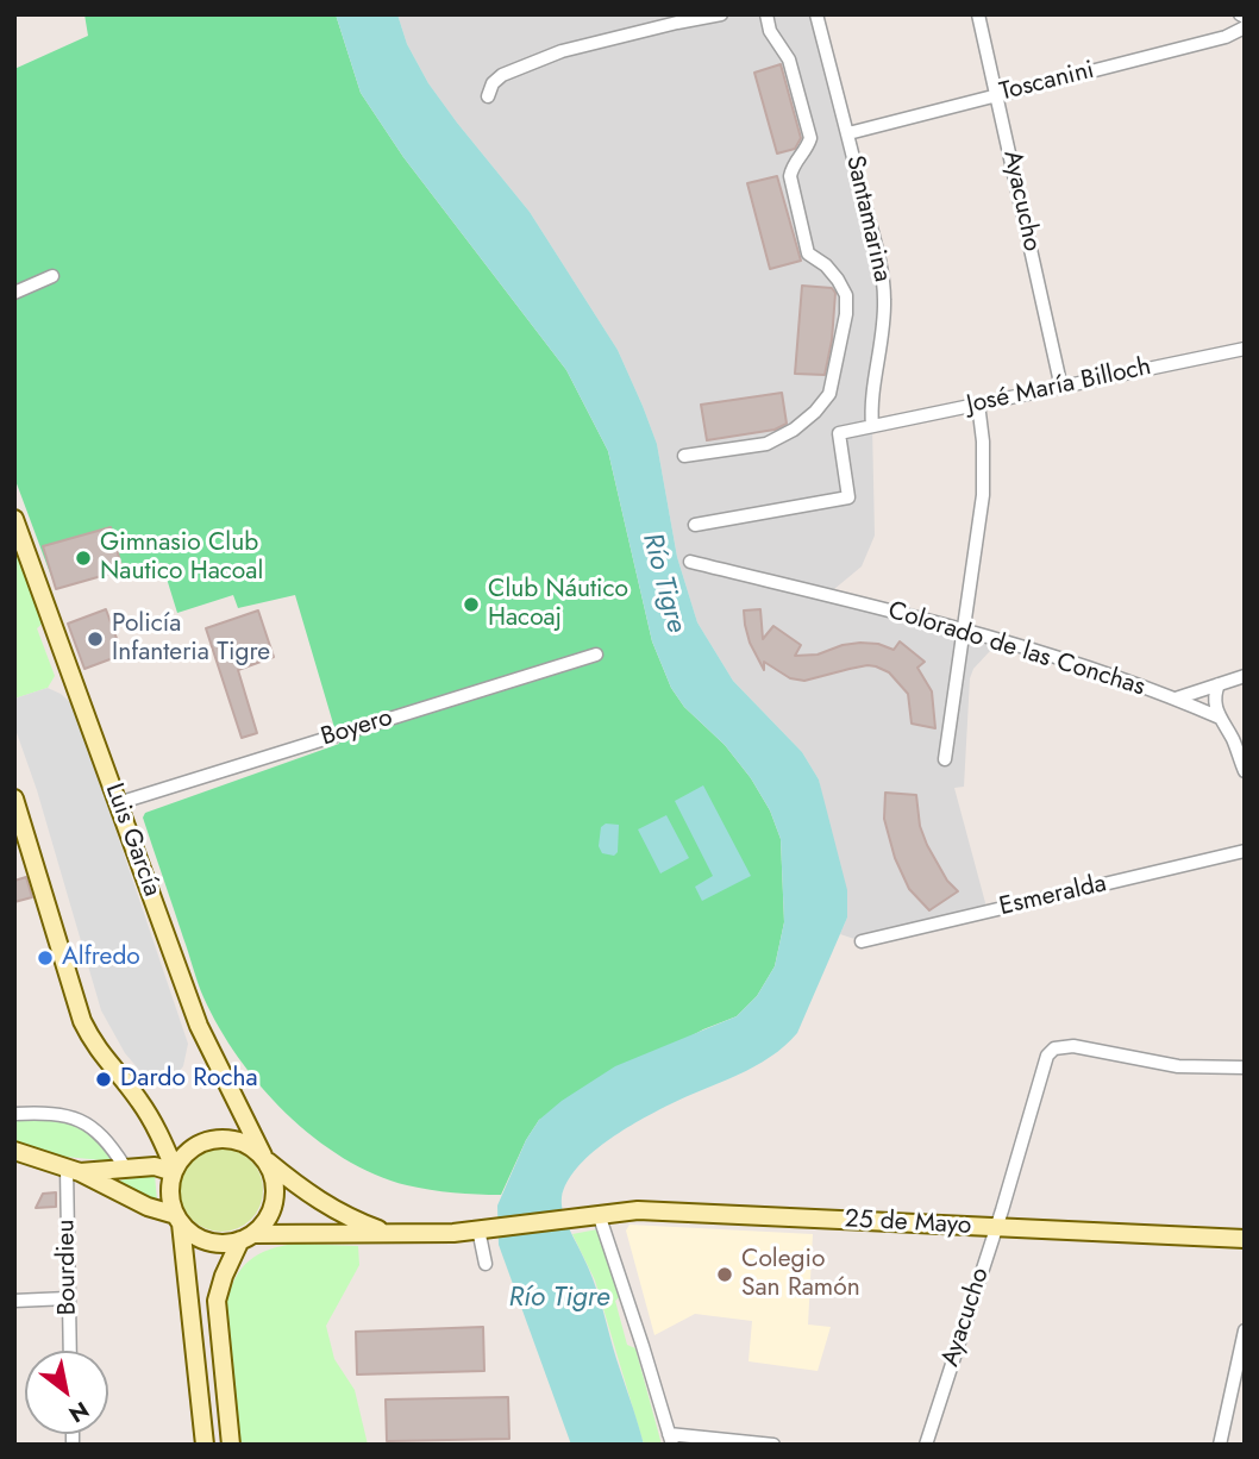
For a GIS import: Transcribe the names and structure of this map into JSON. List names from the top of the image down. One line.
{"streets":{"main road":["Luis García","25 de Mayo"],"street":["Toscanini","Ayacucho","Santamarina","José María Billoch","Colorado de las Conchas","Boyero","Esmeralda","Bourdieu"]},"crossings":[["Toscanini","Ayacucho"],["Toscanini","Santamarina"],["Ayacucho","José María Billoch"],["Ayacucho","25 de Mayo"],["Santamarina","José María Billoch"],["Boyero","Luis García"],["Luis García","25 de Mayo"]],"water":["Río Tigre"],"places":["Gimnasio Club Nautico Hacoal","Club Náutico Hacoaj","Policía Infanteria Tigre","Alfredo","Dardo Rocha","Colegio San Ramón"],"north":"bottom right"}
